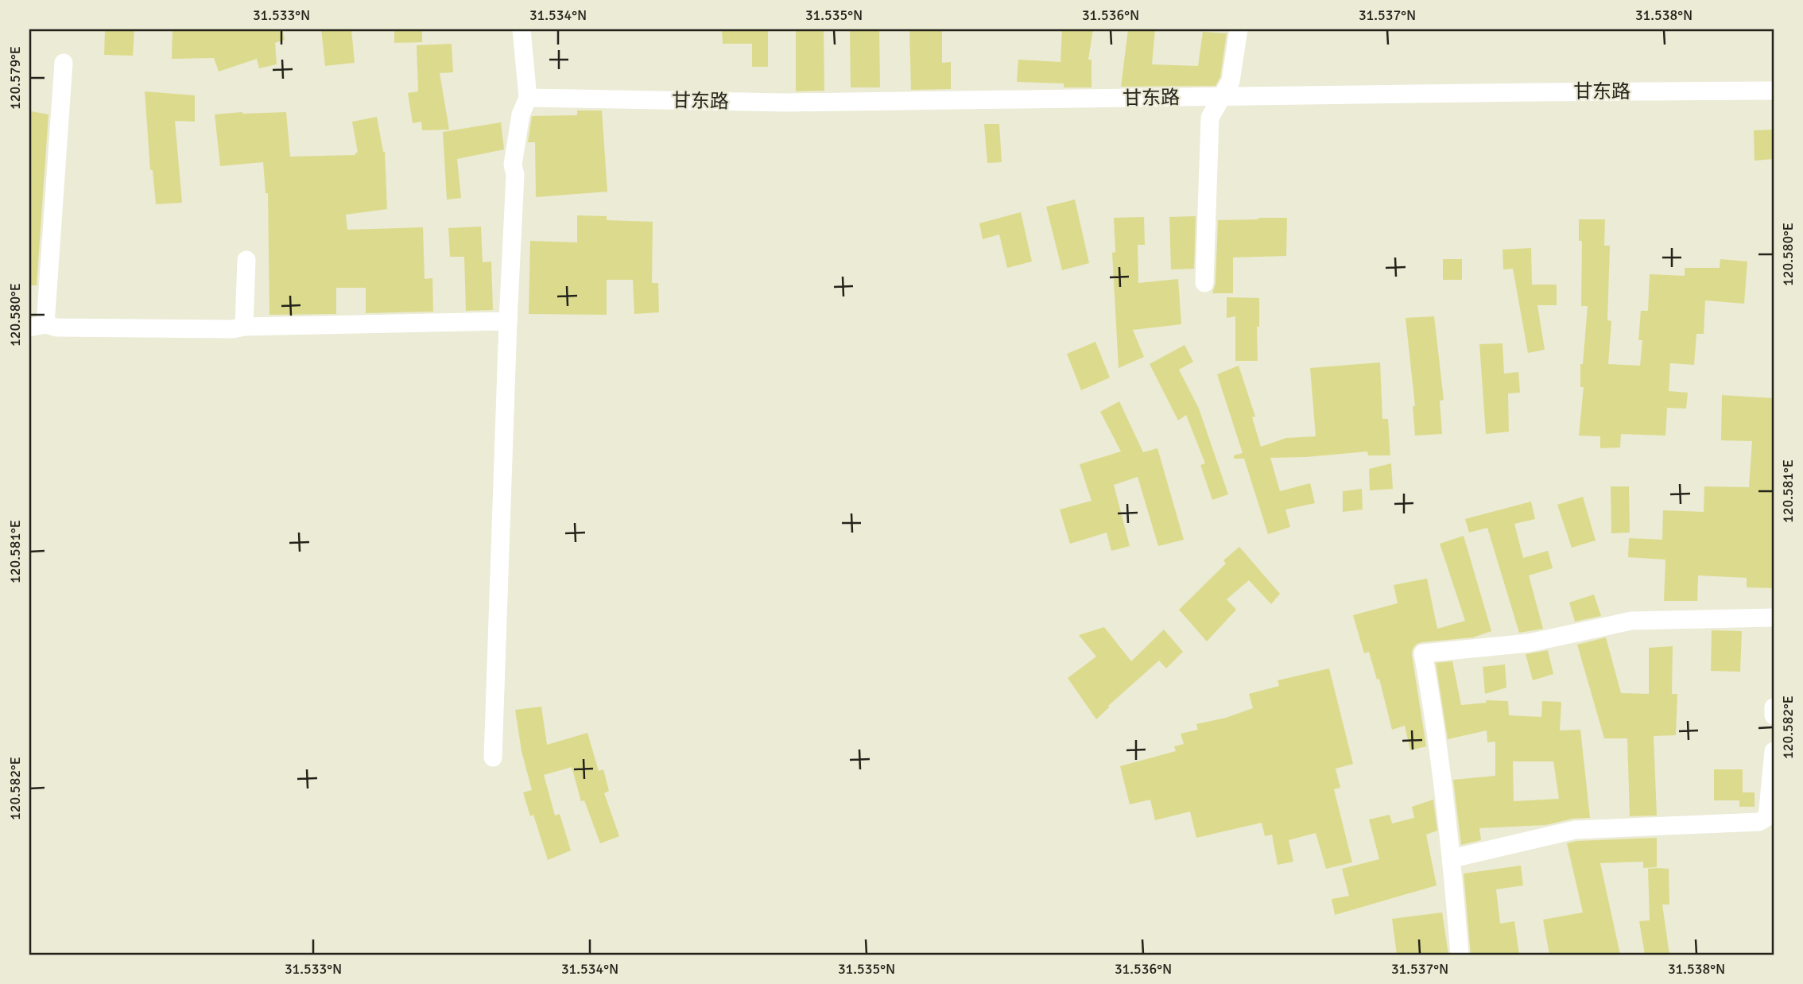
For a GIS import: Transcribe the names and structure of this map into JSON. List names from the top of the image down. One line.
{"streets":{"street":["甘东路"]},"coordinates":["31.533°N","31.534°N","31.535°N","31.536°N","31.537°N","31.538°N","120.579°E","120.580°E","120.581°E","120.582°E"]}
